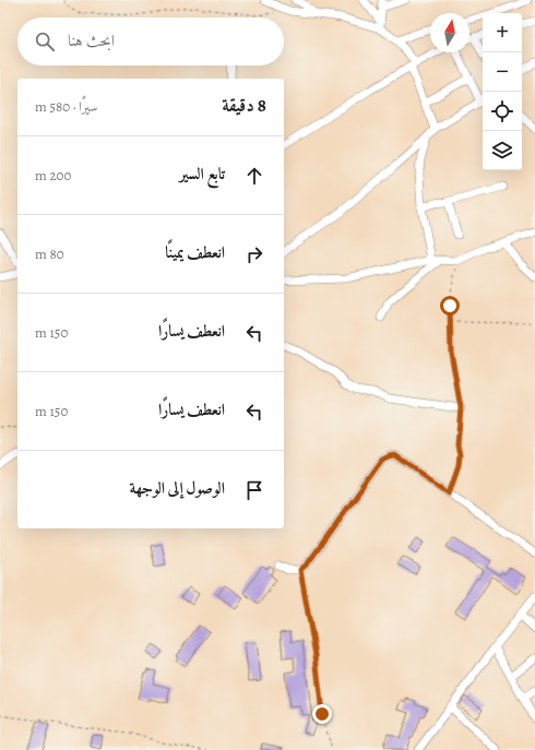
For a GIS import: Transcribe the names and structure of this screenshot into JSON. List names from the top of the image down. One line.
{"north":"top","page":{"map_buttons":["+","−"],"search":"ابحث هنا","heading":["8 دقيقة","سيرًا · 580 m"],"list":[["تابع السير","200 m"],["انعطف يمينًا","80 m"],["انعطف يسارًا","150 m"],["انعطف يسارًا","150 m"],"الوصول إلى الوجهة"]}}
